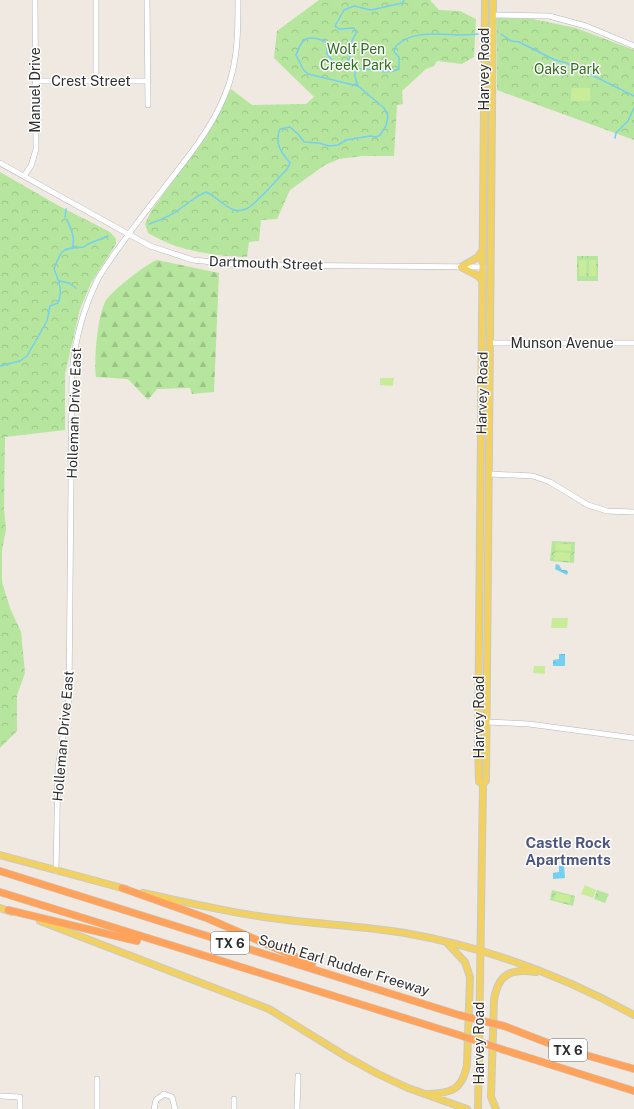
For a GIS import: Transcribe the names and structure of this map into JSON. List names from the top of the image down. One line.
{"streets":{"highway":["TX 6","South Earl Rudder Freeway"],"main road":["Harvey Road"],"street":["Crest Street","Manuel Drive","Dartmouth Street","Munson Avenue","Holleman Drive East"]},"crossings":[["Harvey Road","Dartmouth Street"],["Harvey Road","Munson Avenue"],["Crest Street","Manuel Drive"],["Manuel Drive","Dartmouth Street"],["Dartmouth Street","Holleman Drive East"]],"districts":["Castle Rock Apartments"],"parks":["Wolf Pen Creek Park","Oaks Park"]}
